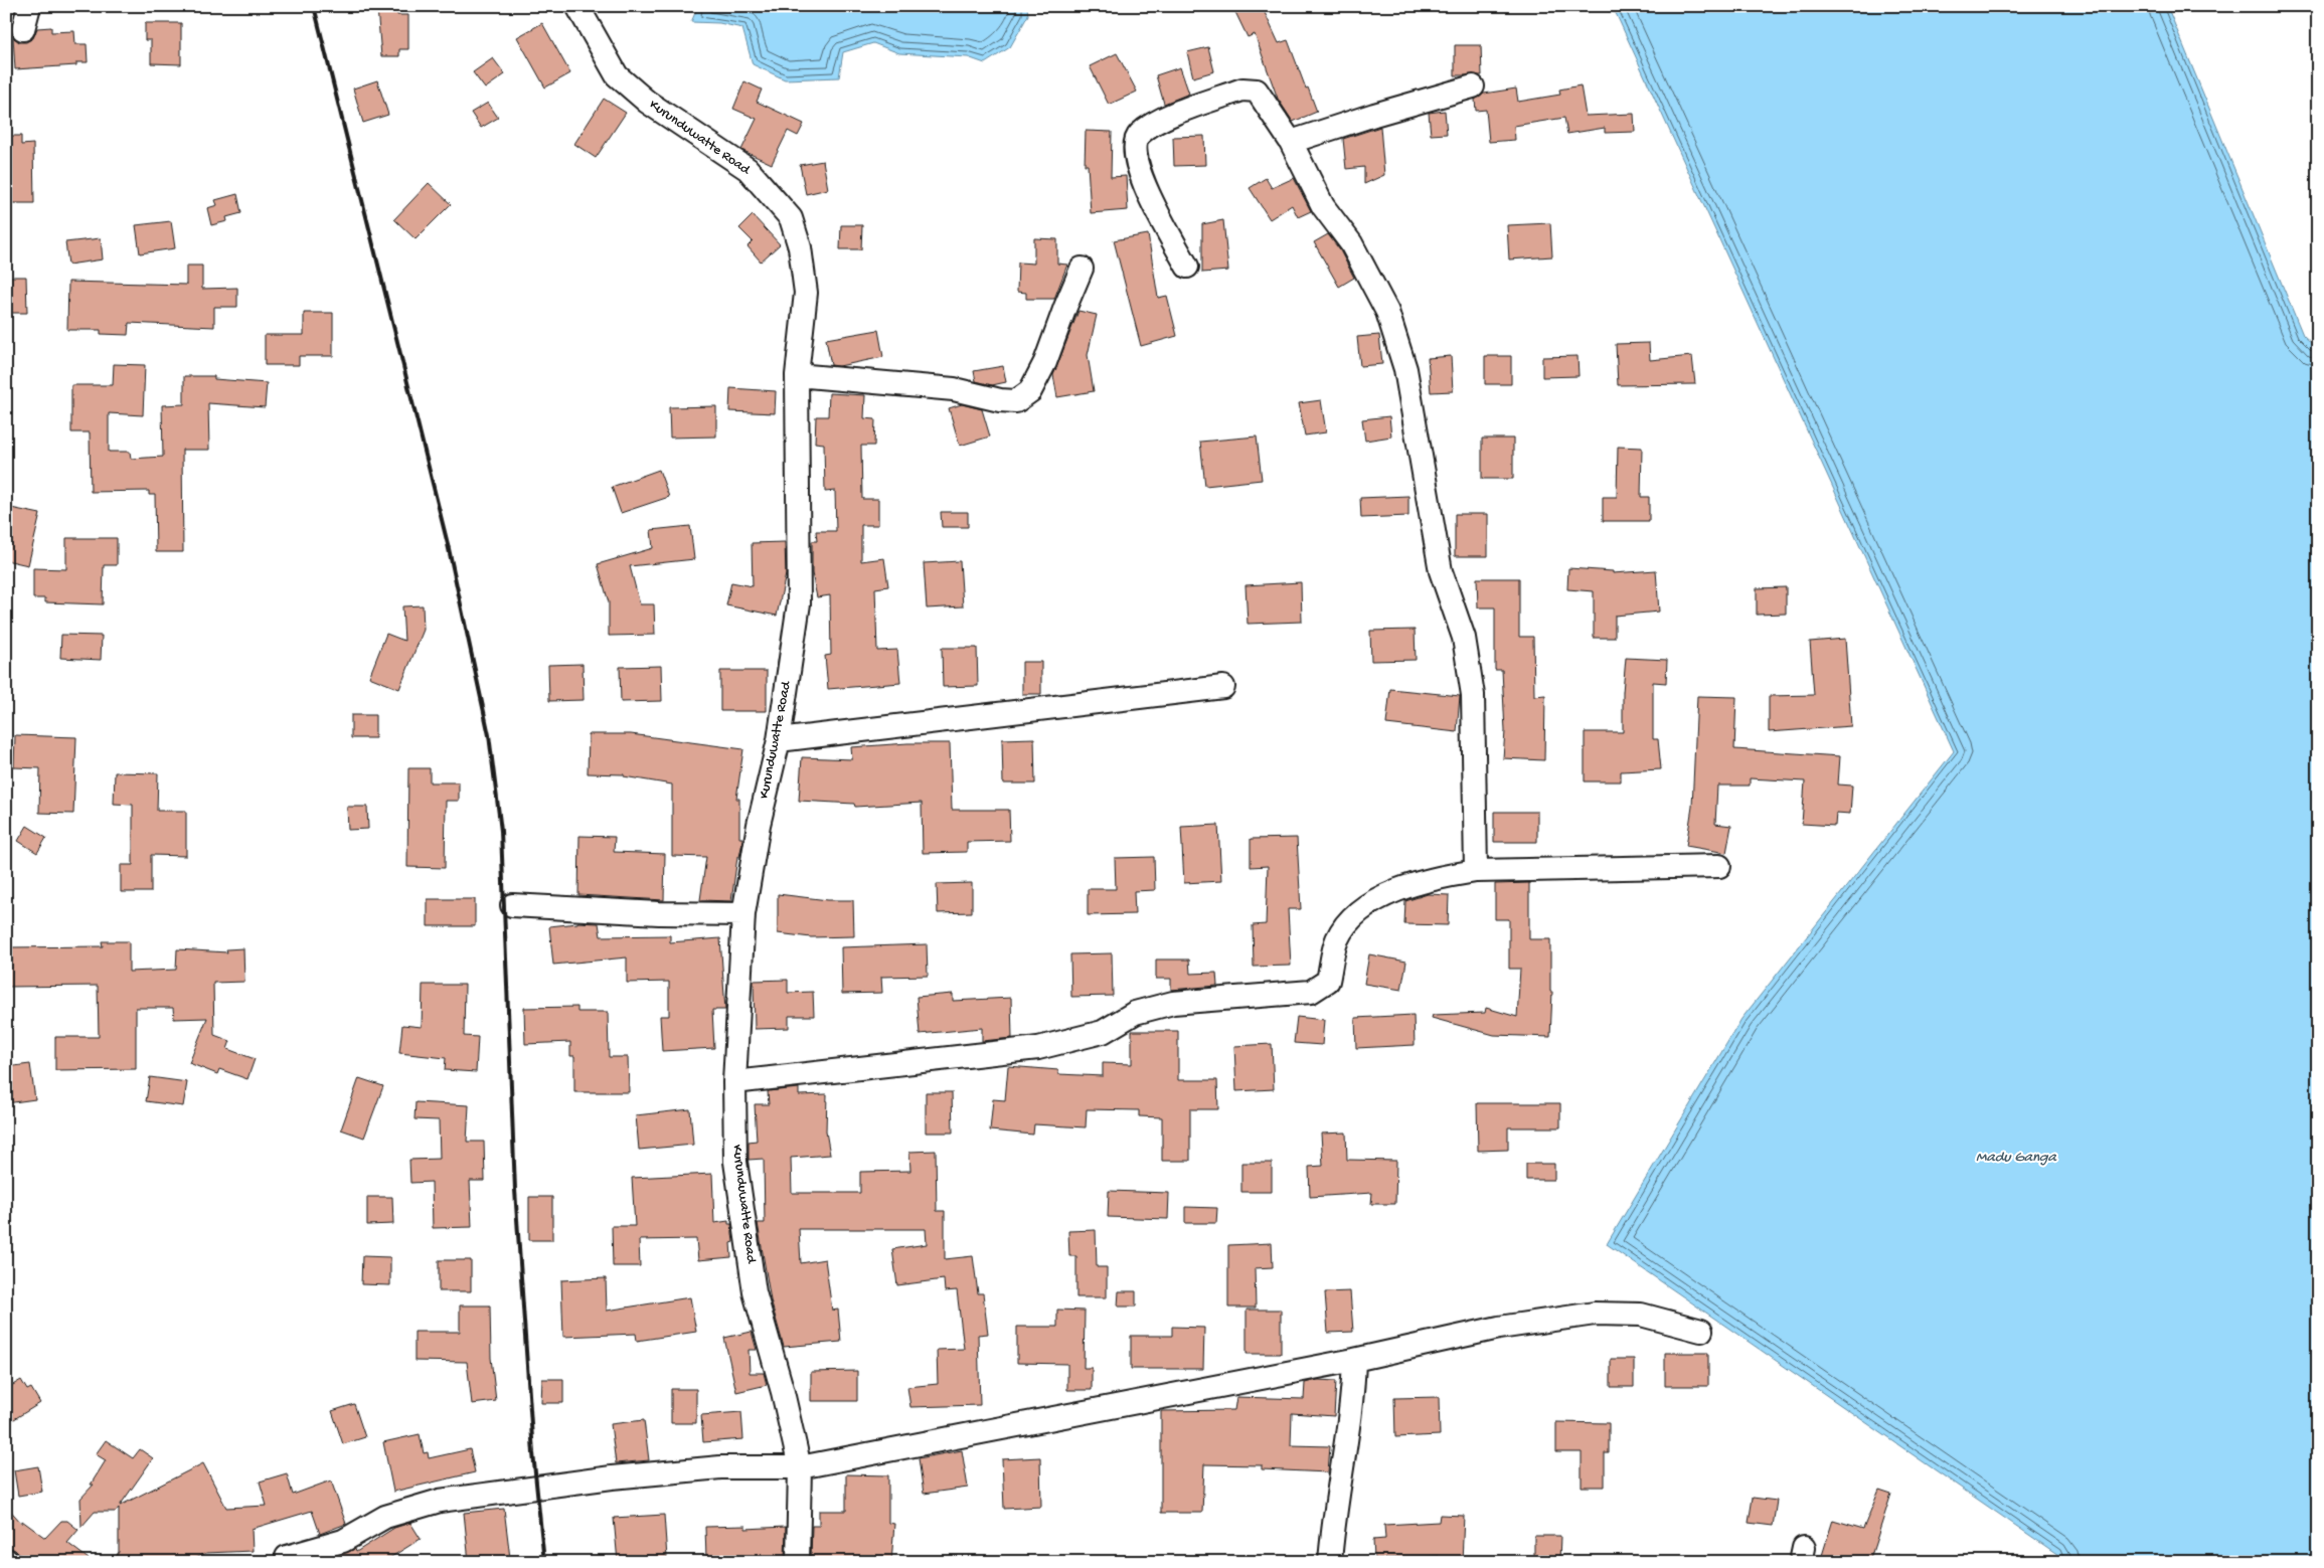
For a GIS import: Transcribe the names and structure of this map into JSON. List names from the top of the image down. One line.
{"streets":{"street":["Kurunduwatte Road"]},"water":["Madu Ganga"]}
